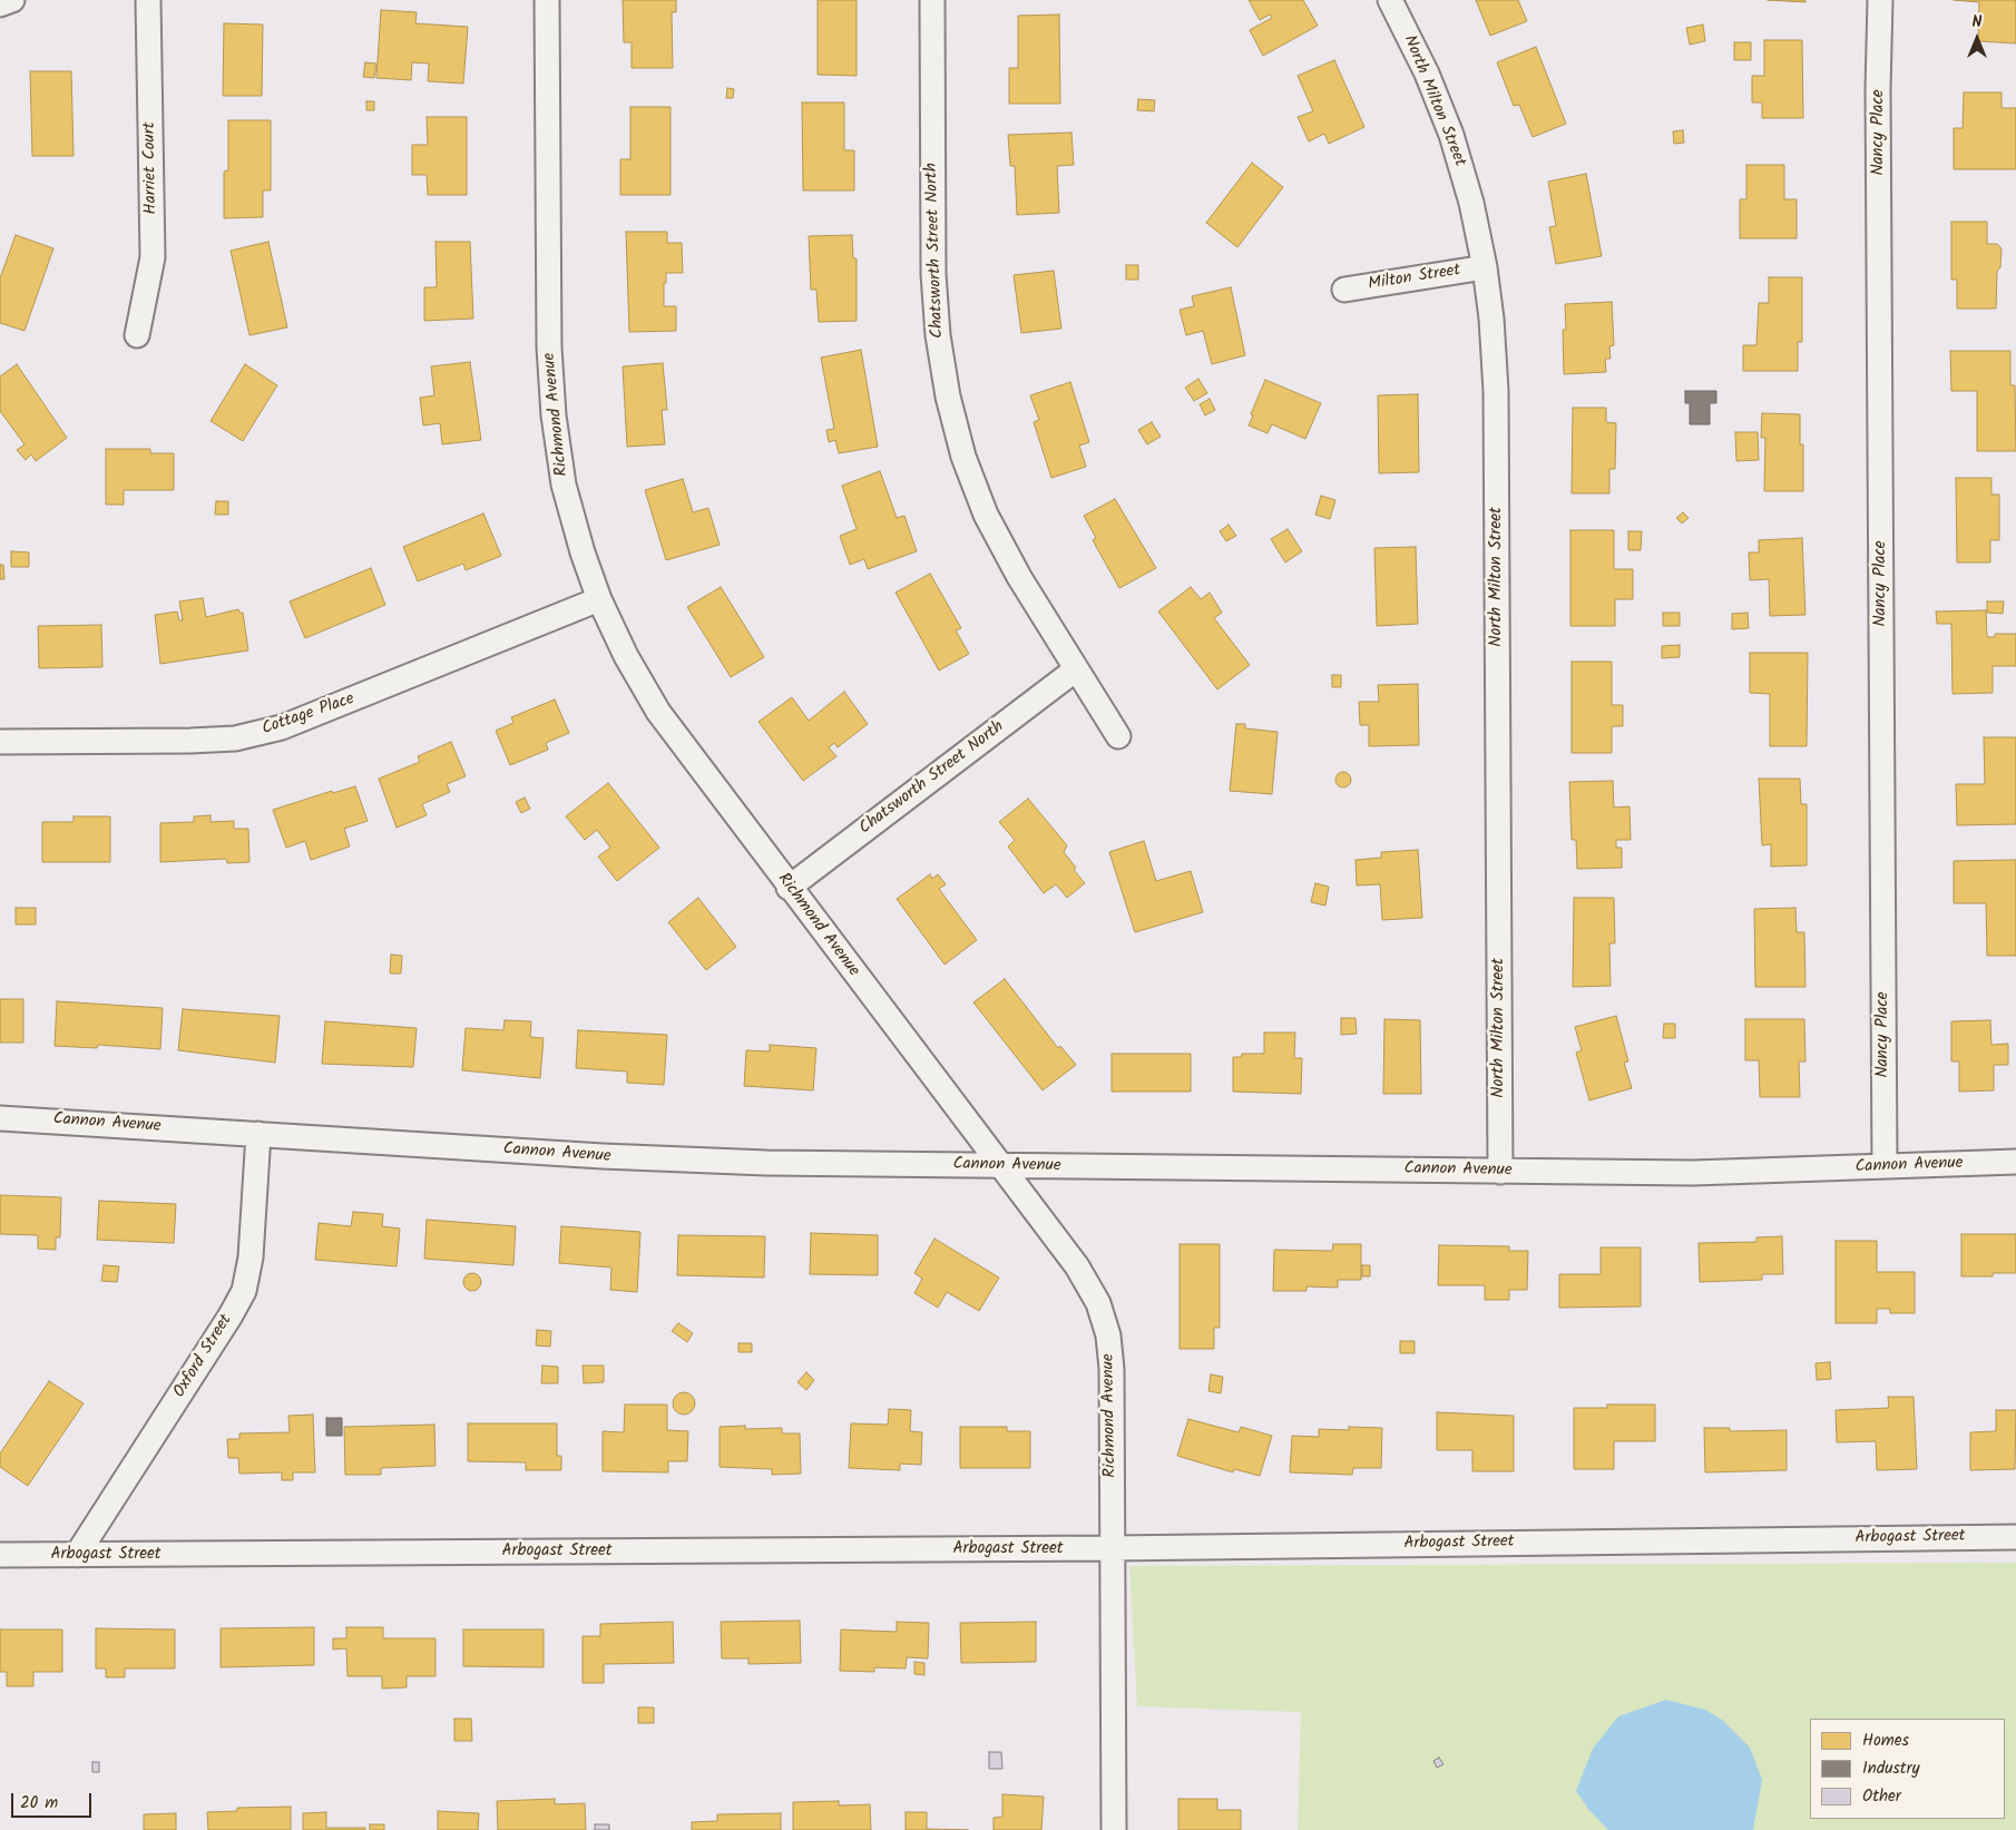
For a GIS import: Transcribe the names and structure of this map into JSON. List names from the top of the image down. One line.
{"streets":{"street":["North Milton Street","Nancy Place","Harriet Court","Chatsworth Street North","Milton Street","Richmond Avenue","Cottage Place","Cannon Avenue","Oxford Street","Arbogast Street"]},"crossings":[["North Milton Street","Milton Street"],["North Milton Street","Cannon Avenue"],["Nancy Place","Cannon Avenue"],["Chatsworth Street North","Richmond Avenue"],["Richmond Avenue","Cottage Place"],["Richmond Avenue","Cannon Avenue"],["Richmond Avenue","Arbogast Street"],["Cannon Avenue","Oxford Street"],["Oxford Street","Arbogast Street"]],"legend":["Homes","Industry","Other"],"scale_bar":"20 m","north":"top"}
